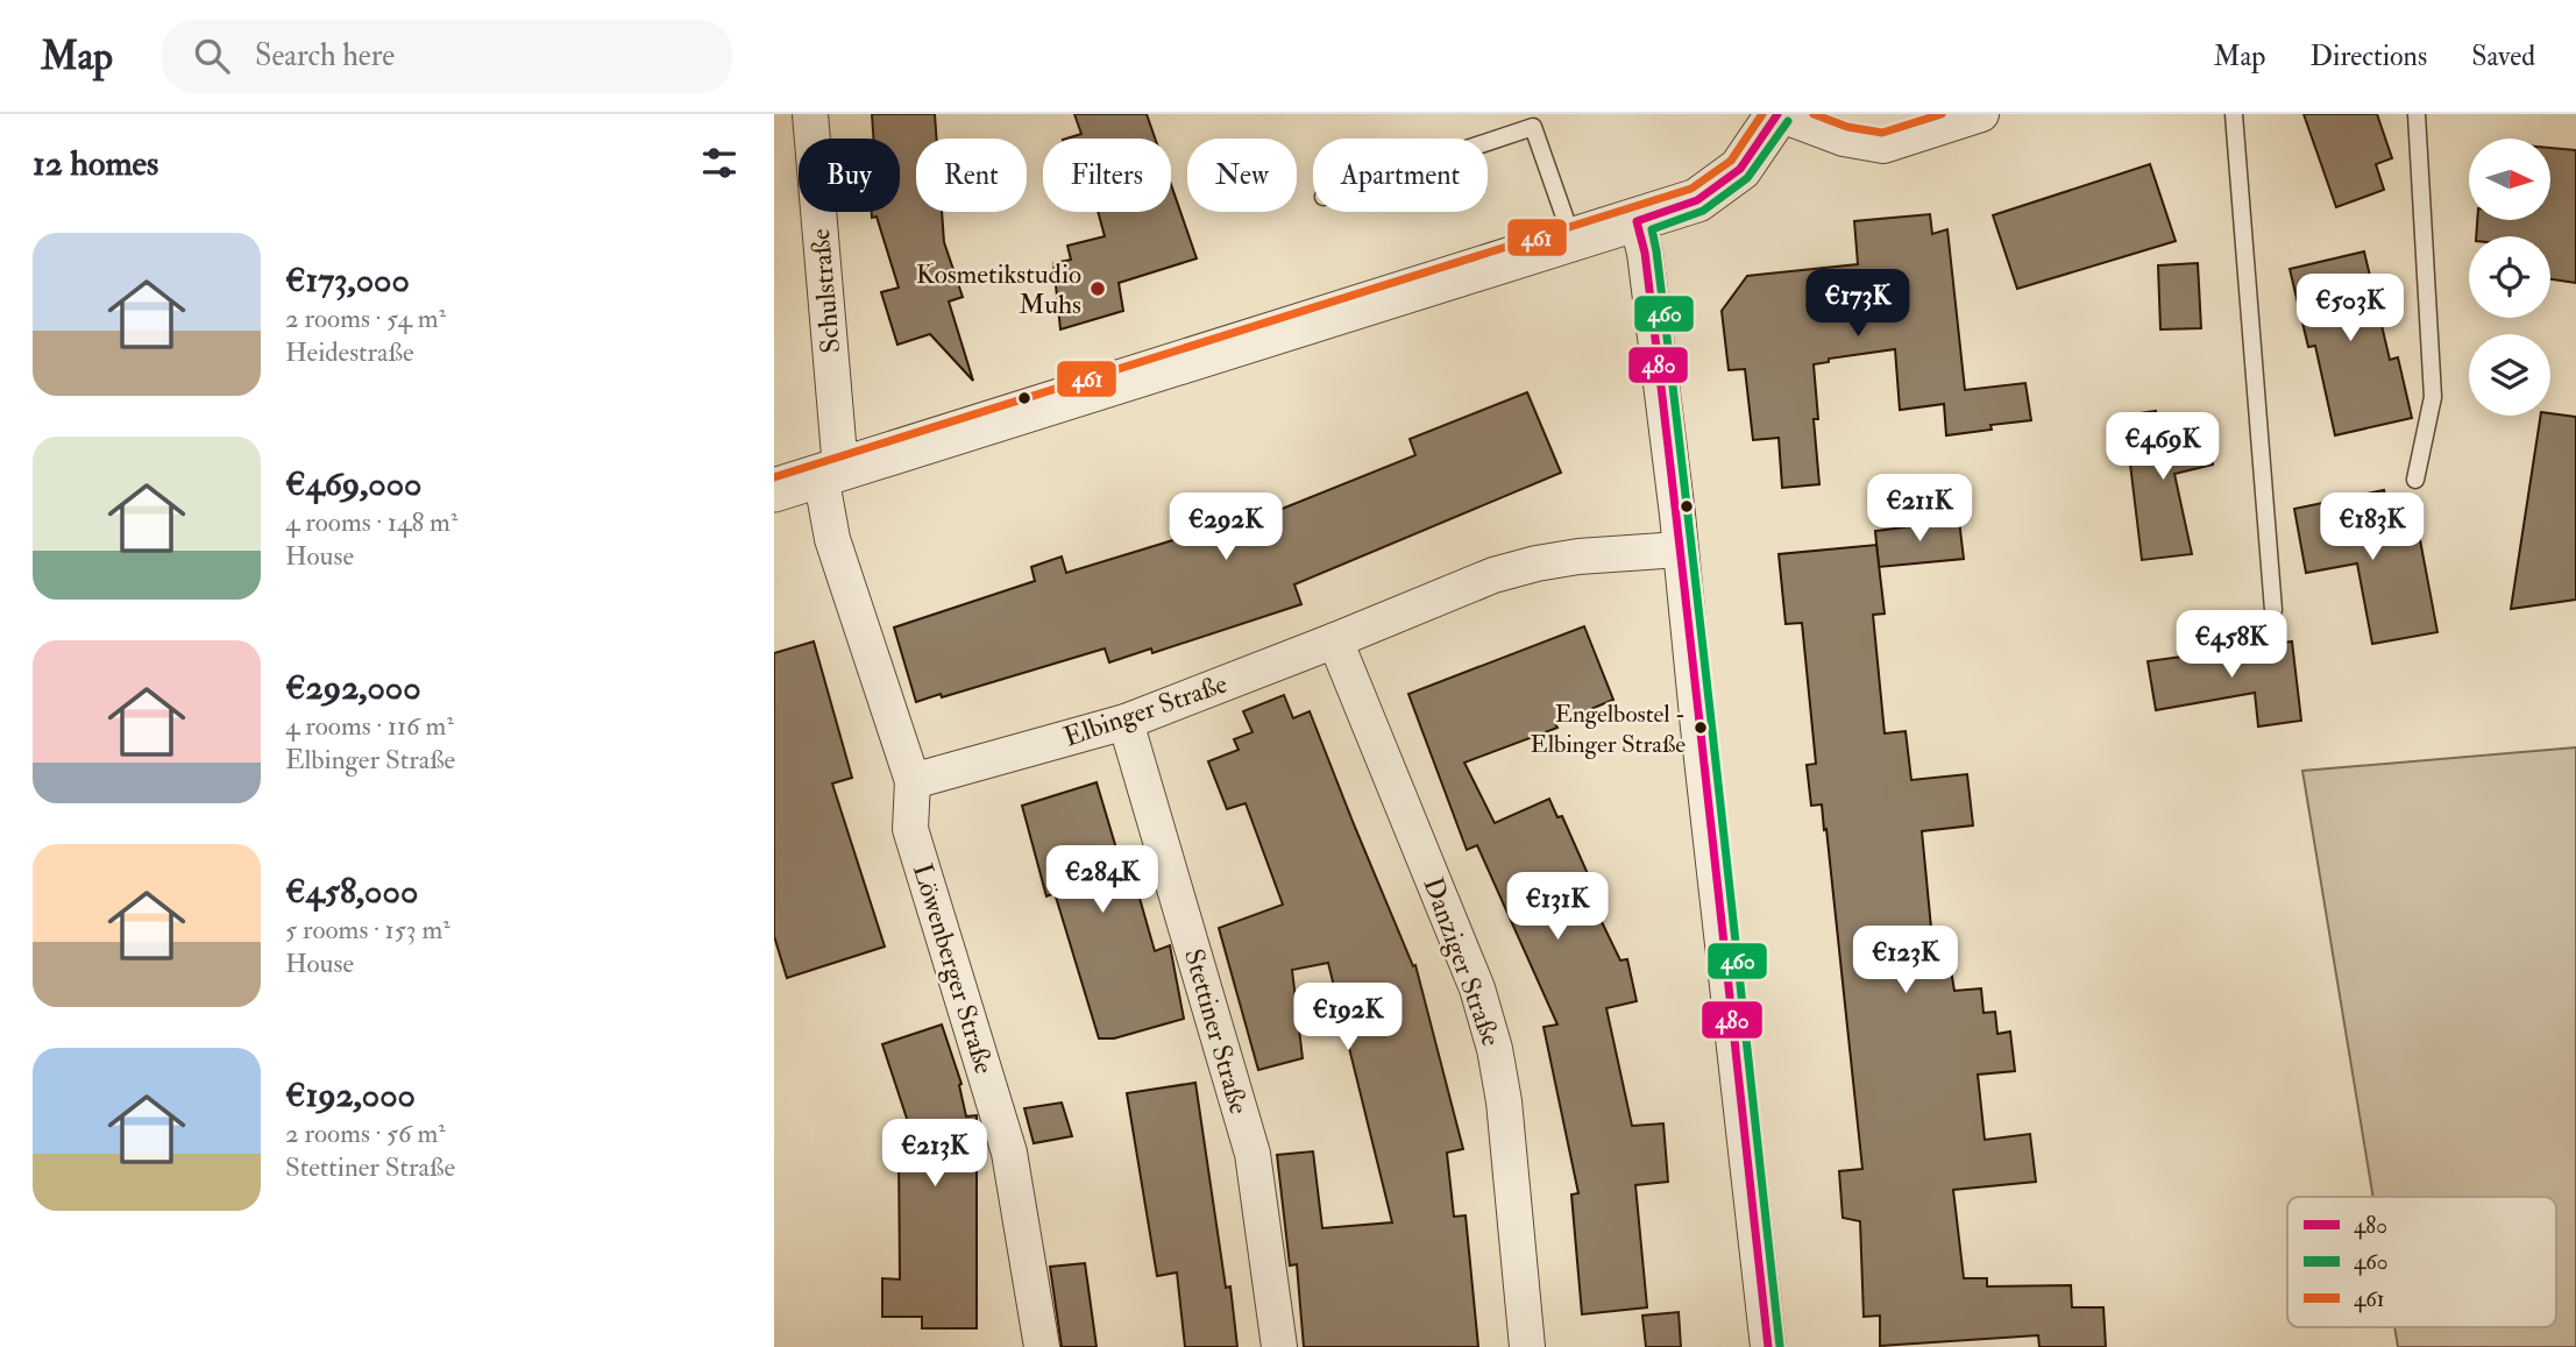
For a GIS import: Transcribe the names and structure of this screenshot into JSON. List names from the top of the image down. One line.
{"streets":{"street":["Schulstraße","Elbinger Straße","Danziger Straße","Löwenberger Straße","Stettiner Straße"]},"crossings":[["Elbinger Straße","Danziger Straße"],["Elbinger Straße","Löwenberger Straße"],["Elbinger Straße","Stettiner Straße"]],"places":["Kosmetikstudio Muhs","Engelbostel - Elbinger Straße"],"lines":["transit line 480","transit line 461","transit line 460"],"legend":["480","460","461"],"north":"right","page":{"header":"Map","search":"Search here","nav":["Map","Directions","Saved"],"heading":"12 homes","chip":["Buy","Rent","Filters","New","Apartment"],"list":[{"name":"€173,000","note":"2 rooms · 54 m² · Heidestraße"},{"name":"€469,000","note":"4 rooms · 148 m² · House"},{"name":"€292,000","note":"4 rooms · 116 m² · Elbinger Straße"},{"name":"€458,000","note":"5 rooms · 153 m² · House"},{"name":"€192,000","note":"2 rooms · 56 m² · Stettiner Straße"}],"price":["€173K","€503K","€469K","€211K","€292K","€183K","€458K","€284K","€131K","€123K","€192K","€213K"]}}
